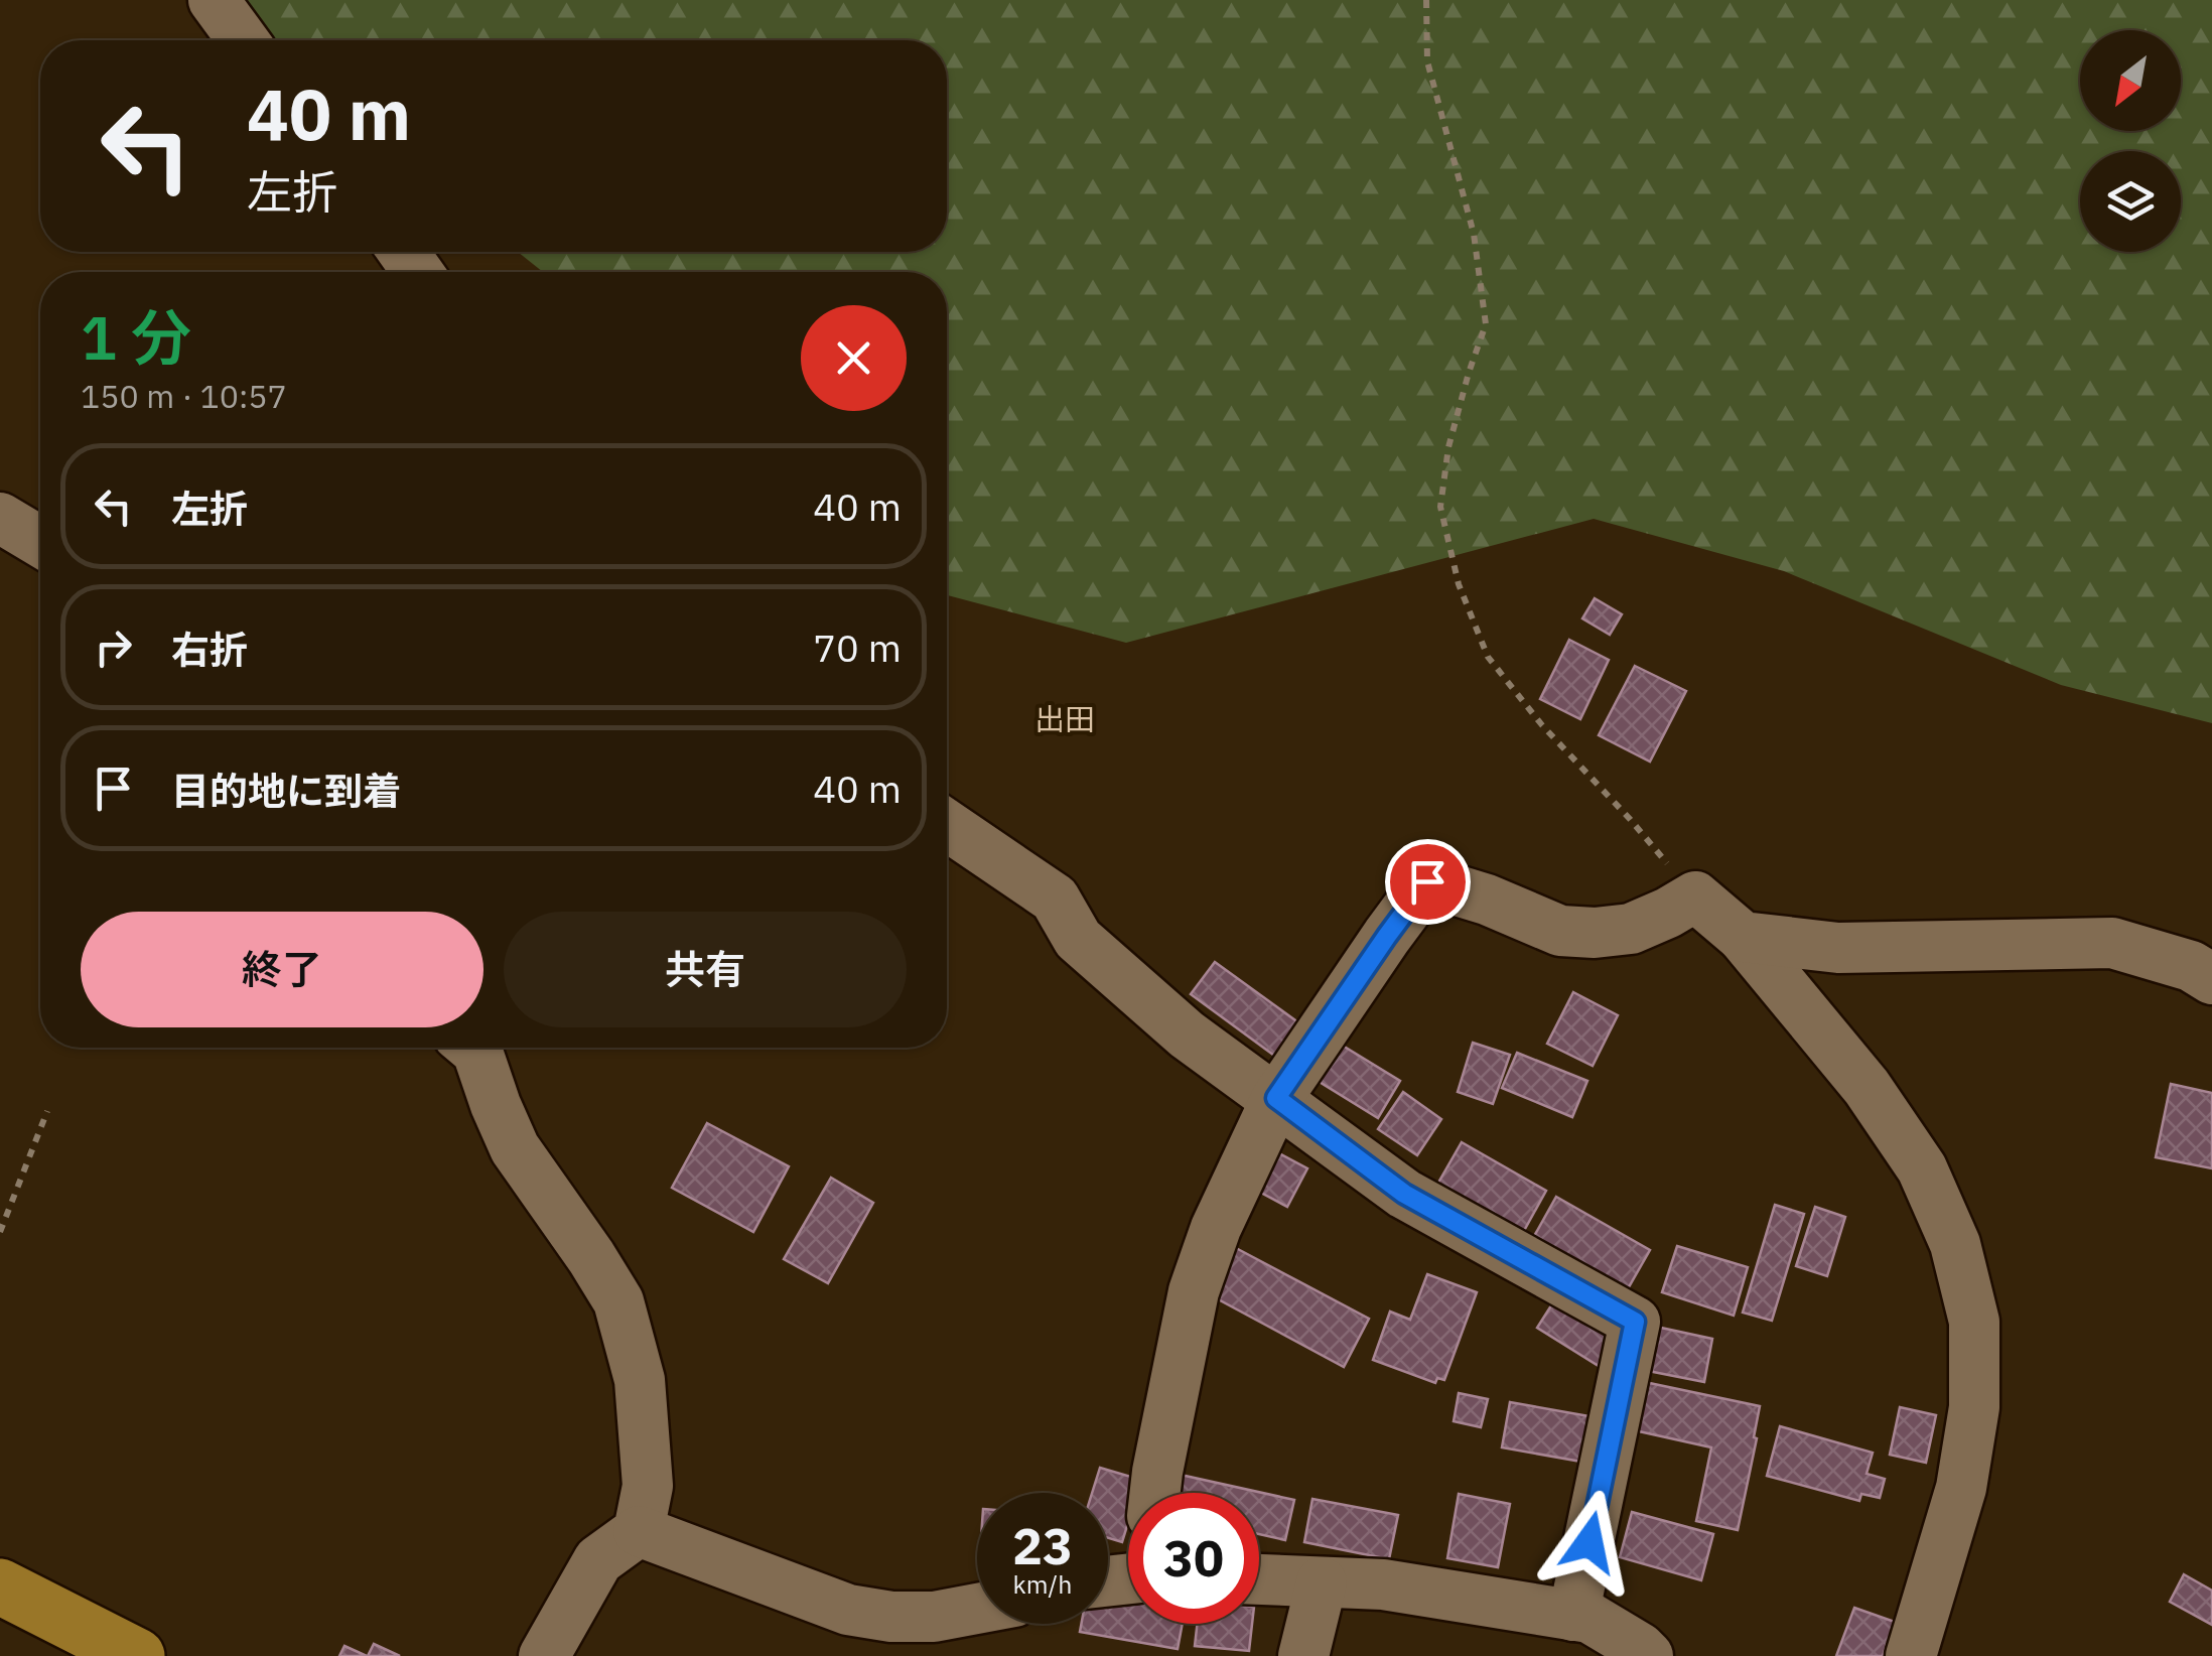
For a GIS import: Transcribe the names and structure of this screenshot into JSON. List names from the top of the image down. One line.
{"districts":["出田"],"north":"bottom left","page":{"turn":["40 m","左折"],"heading":["1 分","150 m · 10:57"],"list":[{"name":"左折","value":"40 m"},{"name":"右折","value":"70 m"},{"name":"目的地に到着","value":"40 m"}],"buttons":["終了","共有"],"speed":"23 km/h","limit":"30"}}
